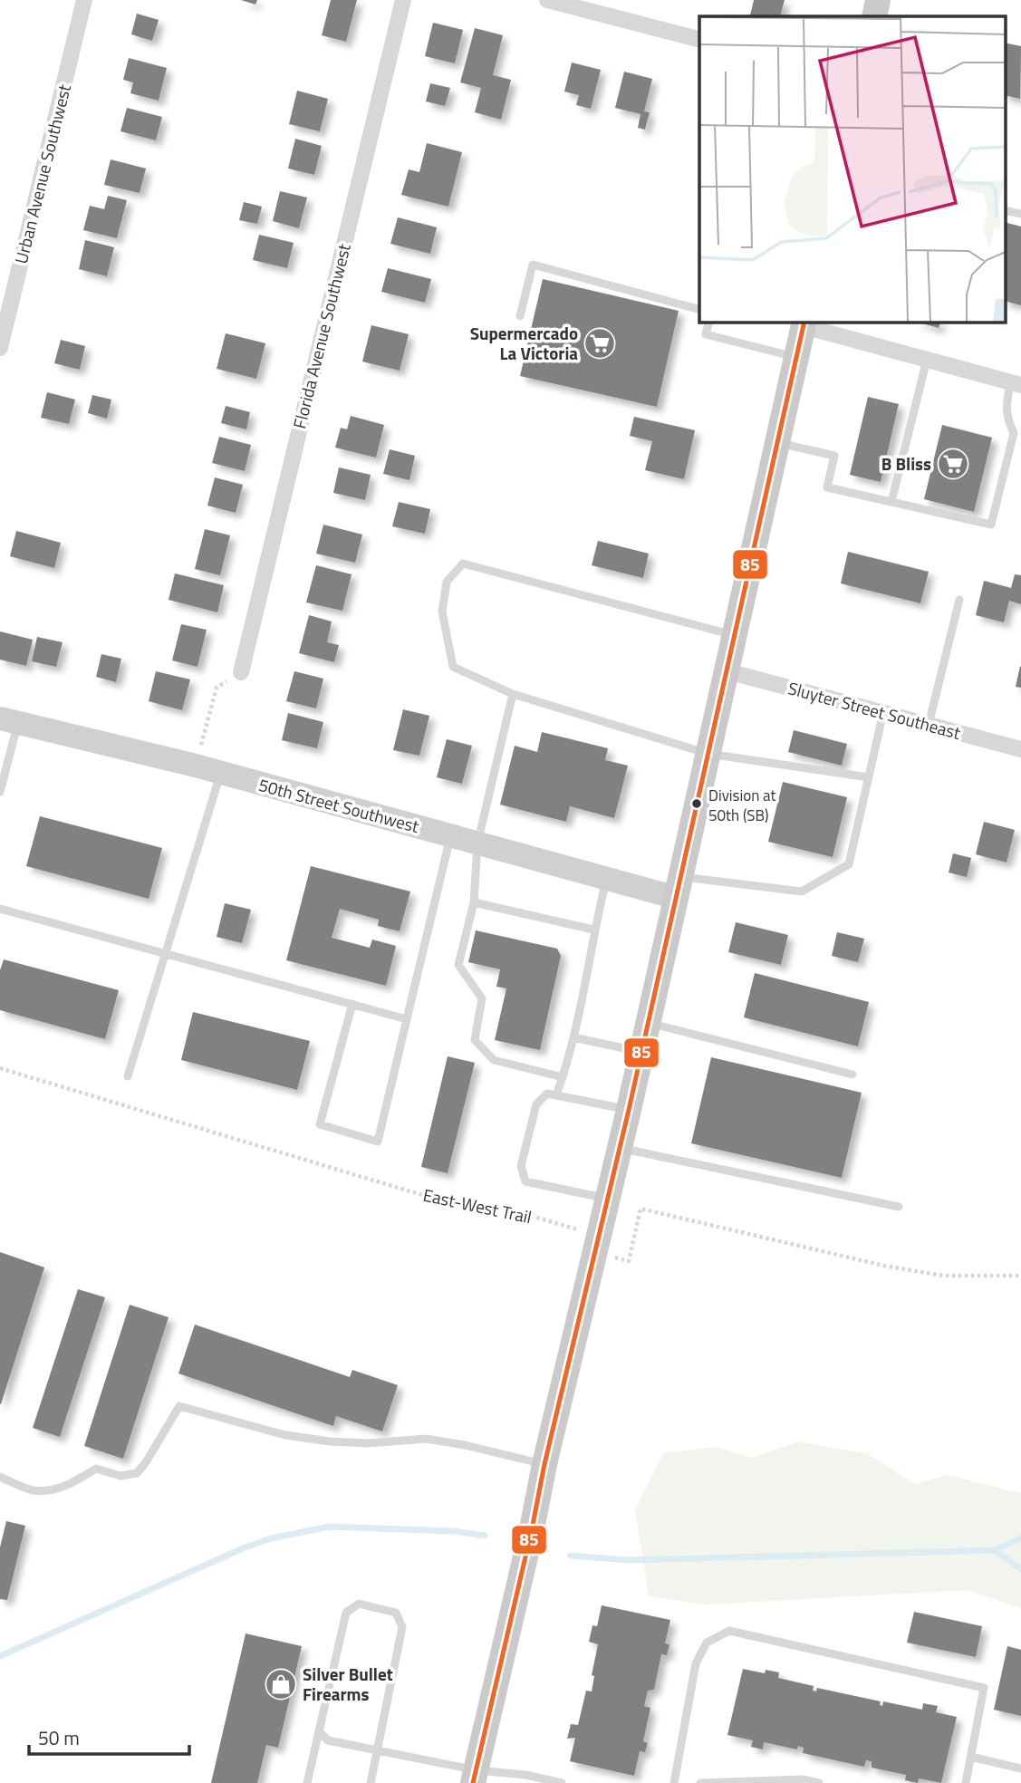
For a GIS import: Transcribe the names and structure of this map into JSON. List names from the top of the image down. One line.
{"streets":{"street":["Urban Avenue Southwest","Florida Avenue Southwest","Sluyter Street Southeast","50th Street Southwest"],"path":["East-West Trail"]},"places":{"supermarket":["Supermercado La Victoria","B Bliss"],"other":["Division at 50th (SB)"],"shop":["Silver Bullet Firearms"]},"lines":["transit line 85"],"scale_bar":"50 m"}
